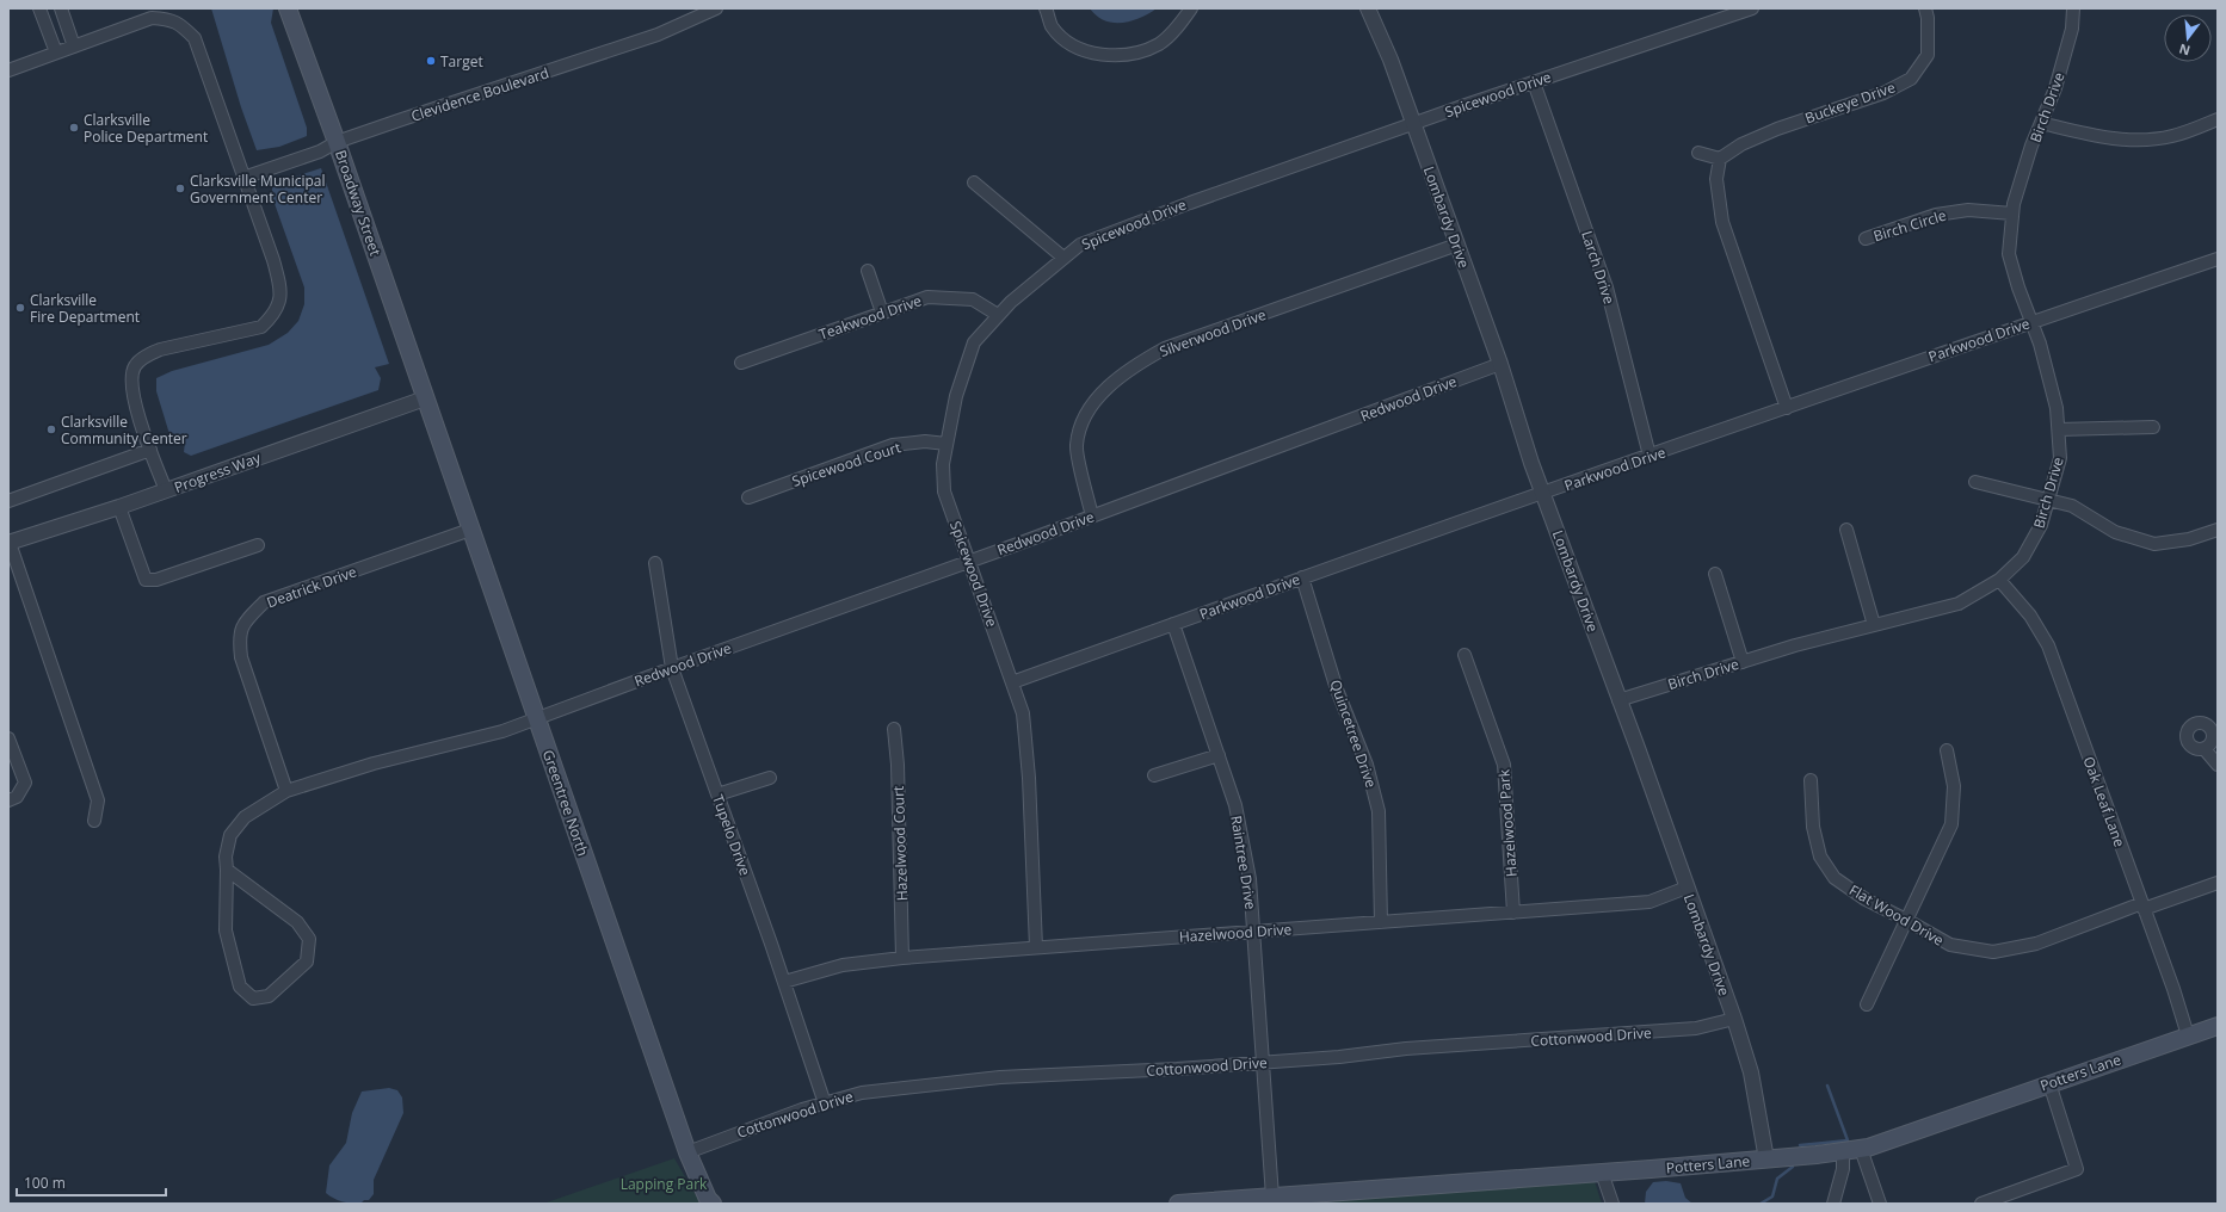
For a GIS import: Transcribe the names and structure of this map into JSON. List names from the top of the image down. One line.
{"streets":{"main road":["Broadway Street","Greentree North","Potters Lane"],"street":["Clevidence Boulevard","Spicewood Drive","Buckeye Drive","Birch Drive","Lombardy Drive","Birch Circle","Larch Drive","Teakwood Drive","Silverwood Drive","Parkwood Drive","Redwood Drive","Spicewood Court","Progress Way","Deatrick Drive","Quincetree Drive","Oak Leaf Lane","Hazelwood Park","Tupelo Drive","Hazelwood Court","Raintree Drive","Flat Wood Drive","Hazelwood Drive","Cottonwood Drive"]},"crossings":[["Clevidence Boulevard","Broadway Street"],["Spicewood Drive","Lombardy Drive"],["Spicewood Drive","Larch Drive"],["Spicewood Drive","Teakwood Drive"],["Spicewood Drive","Parkwood Drive"],["Spicewood Drive","Redwood Drive"],["Spicewood Drive","Spicewood Court"],["Spicewood Drive","Hazelwood Drive"],["Birch Drive","Lombardy Drive"],["Birch Drive","Birch Circle"],["Birch Drive","Parkwood Drive"],["Birch Drive","Oak Leaf Lane"],["Broadway Street","Progress Way"],["Broadway Street","Greentree North"],["Lombardy Drive","Silverwood Drive"],["Lombardy Drive","Parkwood Drive"],["Lombardy Drive","Redwood Drive"],["Lombardy Drive","Hazelwood Drive"],["Lombardy Drive","Cottonwood Drive"],["Lombardy Drive","Potters Lane"],["Larch Drive","Parkwood Drive"],["Silverwood Drive","Redwood Drive"],["Parkwood Drive","Quincetree Drive"],["Parkwood Drive","Raintree Drive"],["Redwood Drive","Deatrick Drive"],["Redwood Drive","Greentree North"],["Redwood Drive","Tupelo Drive"],["Progress Way","Greentree North"],["Deatrick Drive","Greentree North"],["Quincetree Drive","Hazelwood Drive"],["Oak Leaf Lane","Flat Wood Drive"],["Oak Leaf Lane","Potters Lane"],["Greentree North","Cottonwood Drive"],["Hazelwood Park","Hazelwood Drive"],["Tupelo Drive","Hazelwood Drive"],["Tupelo Drive","Cottonwood Drive"],["Hazelwood Court","Hazelwood Drive"],["Raintree Drive","Hazelwood Drive"],["Raintree Drive","Cottonwood Drive"],["Raintree Drive","Potters Lane"]],"parks":["Lapping Park"],"places":["Target","Clarksville Police Department","Clarksville Municipal Government Center","Clarksville Fire Department","Clarksville Community Center"],"scale_bar":"100 m","north":"bottom"}
